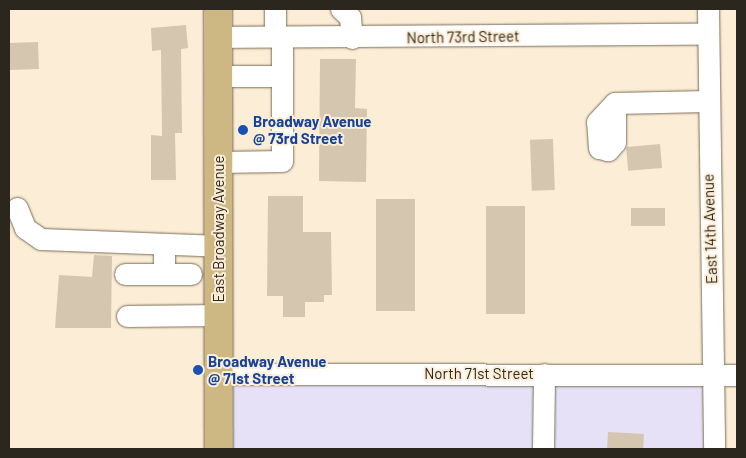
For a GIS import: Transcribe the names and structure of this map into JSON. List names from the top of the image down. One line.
{"streets":{"main road":["East Broadway Avenue"],"street":["North 73rd Street","East 14th Avenue","North 71st Street"]},"crossings":[["North 73rd Street","East Broadway Avenue"],["North 73rd Street","East 14th Avenue"],["East Broadway Avenue","North 71st Street"],["East 14th Avenue","North 71st Street"]],"places":["Broadway Avenue @ 73rd Street","Broadway Avenue @ 71st Street"]}
